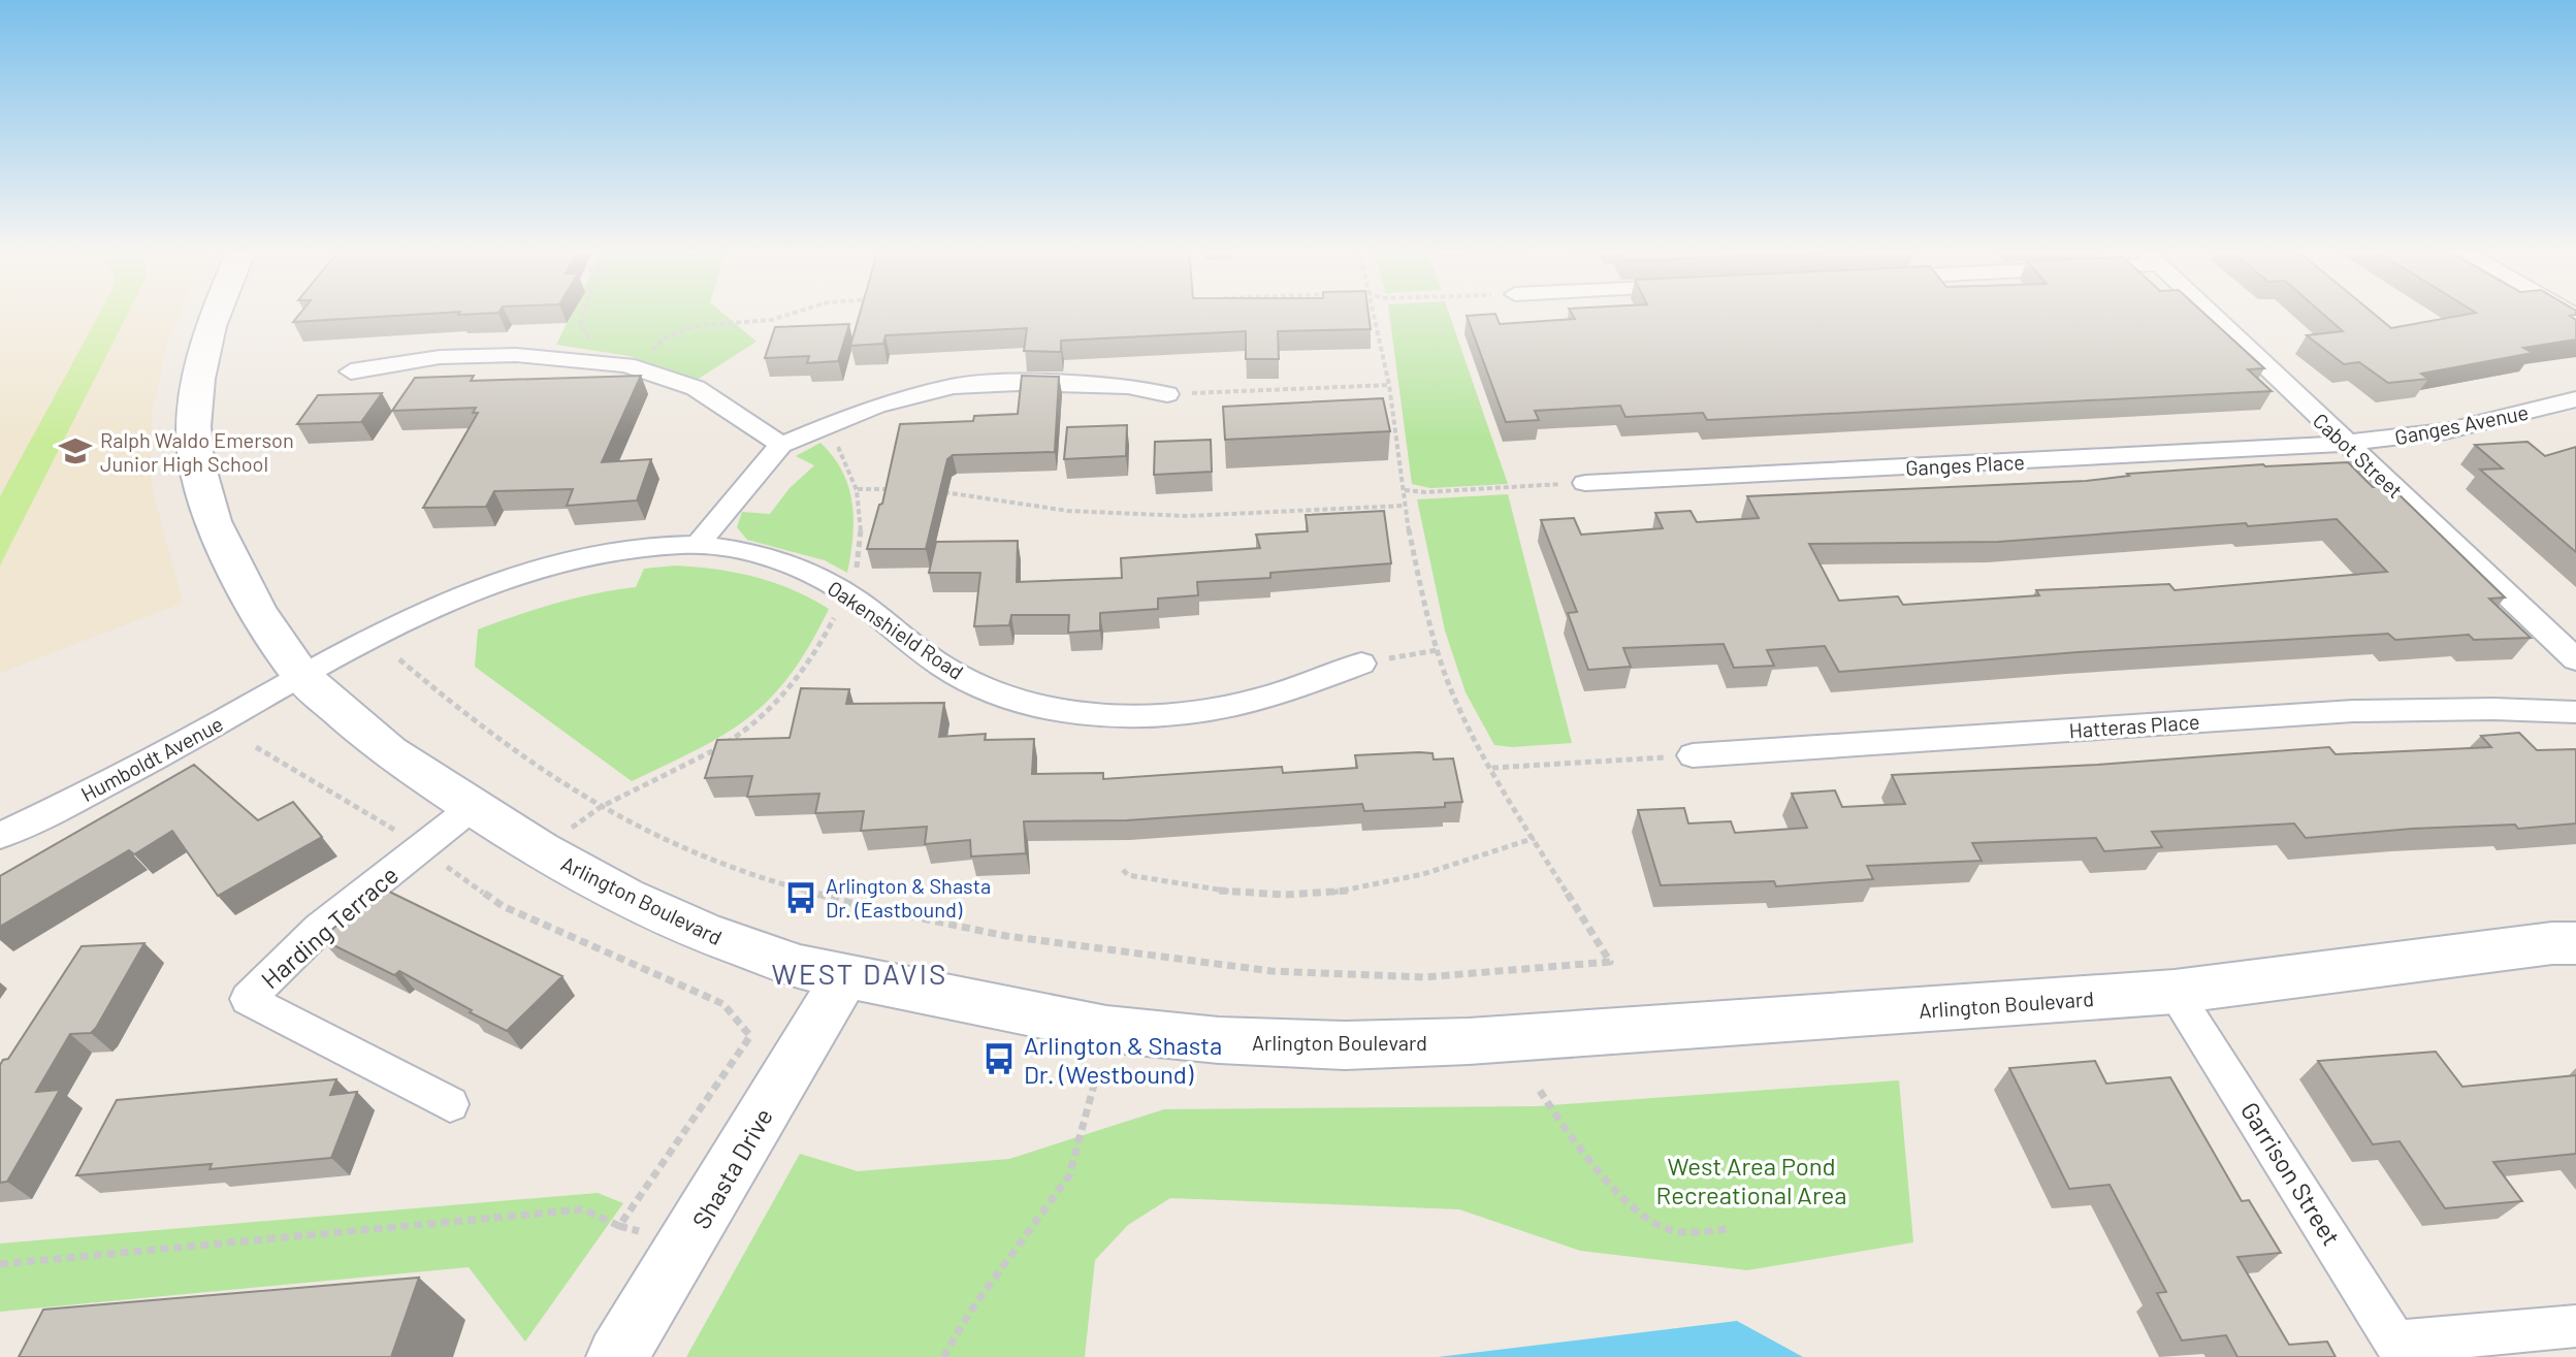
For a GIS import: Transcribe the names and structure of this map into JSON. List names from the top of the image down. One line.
{"streets":{"street":["Ganges Avenue","Cabot Street","Ganges Place","Oakenshield Road","Hatteras Place","Humboldt Avenue","Arlington Boulevard","Harding Terrace","Shasta Drive","Garrison Street"]},"crossings":[["Ganges Avenue","Cabot Street"],["Ganges Avenue","Ganges Place"],["Cabot Street","Ganges Place"],["Oakenshield Road","Humboldt Avenue"],["Oakenshield Road","Arlington Boulevard"],["Humboldt Avenue","Arlington Boulevard"],["Arlington Boulevard","Harding Terrace"],["Arlington Boulevard","Shasta Drive"],["Arlington Boulevard","Garrison Street"]],"districts":["WEST DAVIS"],"parks":["West Area Pond Recreational Area"],"places":{"school or university":["Ralph Waldo Emerson Junior High School"],"bus stop":["Arlington & Shasta Dr. (Eastbound)","Arlington & Shasta Dr. (Westbound)"]}}
